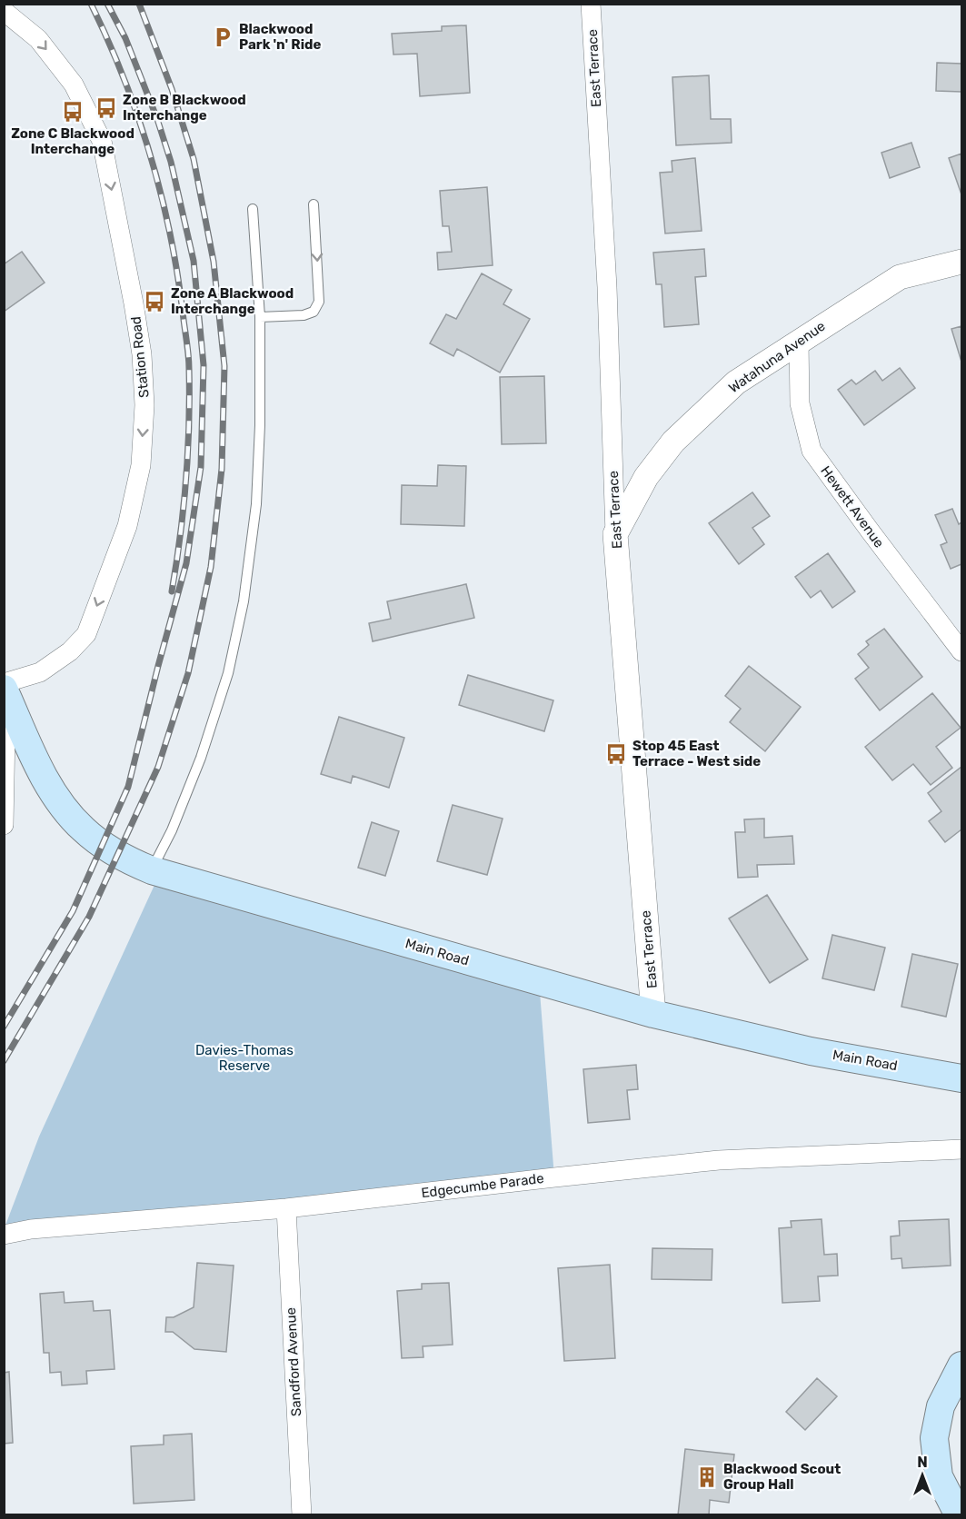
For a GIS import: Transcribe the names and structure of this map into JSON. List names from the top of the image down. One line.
{"streets":{"main road":["Main Road"],"street":["East Terrace","Station Road","Watahuna Avenue","Hewett Avenue","Edgecumbe Parade","Sandford Avenue"]},"crossings":[["East Terrace","Watahuna Avenue"],["East Terrace","Main Road"],["Watahuna Avenue","Hewett Avenue"],["Edgecumbe Parade","Sandford Avenue"]],"one_way":["Station Road"],"parks":["Davies-Thomas Reserve"],"places":{"parking":["Blackwood Park 'n' Ride"],"bus stop":["Zone B Blackwood Interchange","Zone C Blackwood Interchange","Zone A Blackwood Interchange","Stop 45 East Terrace - West side"],"building":["Blackwood Scout Group Hall"]},"north":"top"}
